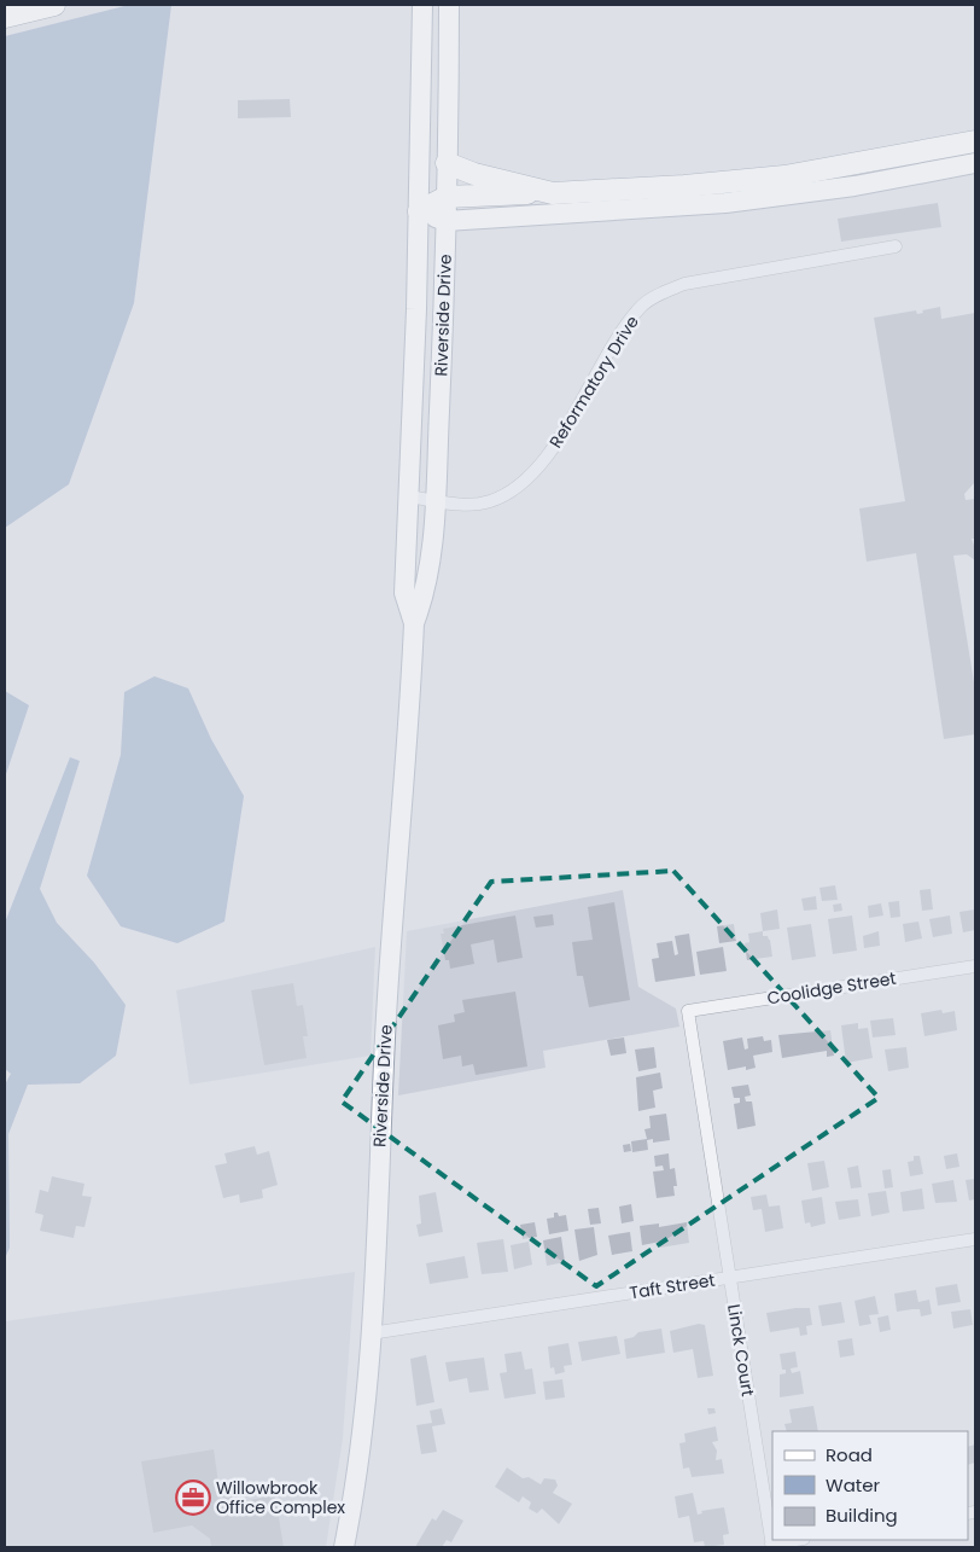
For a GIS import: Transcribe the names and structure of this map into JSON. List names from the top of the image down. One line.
{"streets":{"main road":["Riverside Drive"],"street":["Reformatory Drive","Coolidge Street","Taft Street","Linck Court"]},"crossings":[["Riverside Drive","Reformatory Drive"],["Riverside Drive","Taft Street"],["Coolidge Street","Linck Court"],["Taft Street","Linck Court"]],"places":{"office":["Willowbrook Office Complex"]},"legend":["Road","Water","Building"]}
